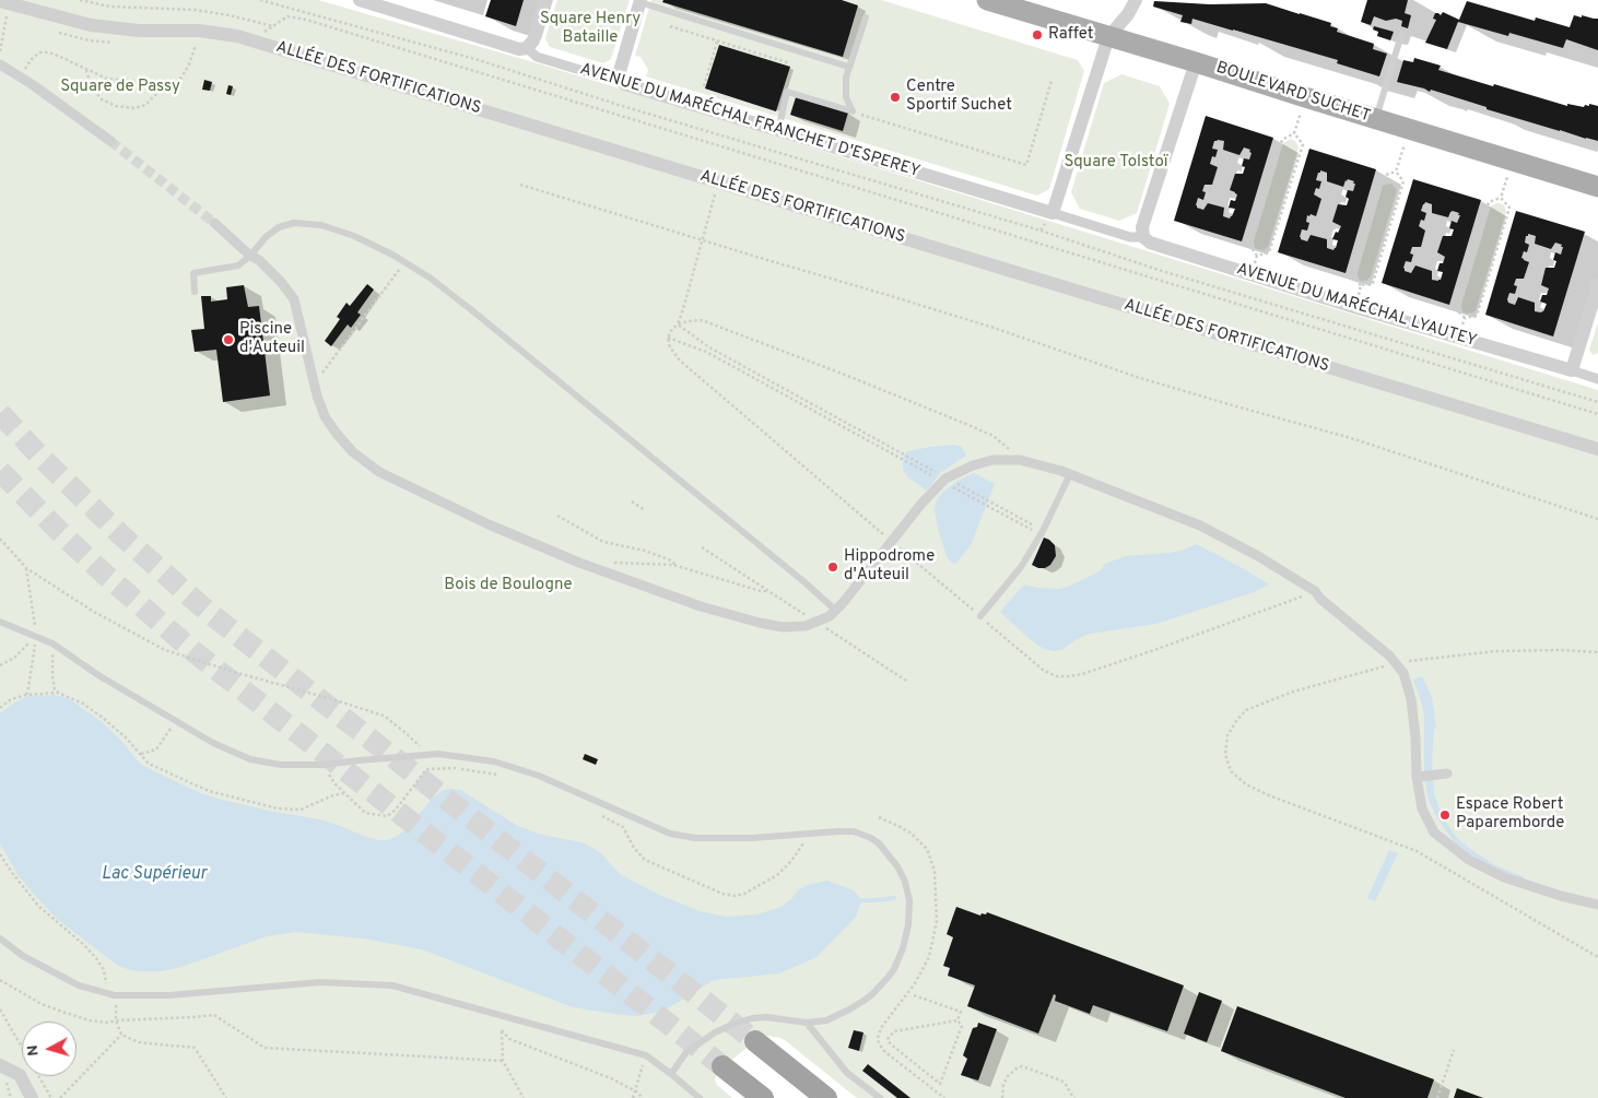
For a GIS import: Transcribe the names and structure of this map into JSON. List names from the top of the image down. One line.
{"streets":{"main road":["BOULEVARD SUCHET"],"street":["ALLÉE DES FORTIFICATIONS","AVENUE DU MARÉCHAL FRANCHET D'ESPEREY","AVENUE DU MARÉCHAL LYAUTEY"]},"crossings":[["AVENUE DU MARÉCHAL FRANCHET D'ESPEREY","AVENUE DU MARÉCHAL LYAUTEY"]],"water":["Lac Supérieur"],"parks":["Square Henry Bataille","Square de Passy","Square Tolstoï","Bois de Boulogne"],"places":["Raffet","Centre Sportif Suchet","Piscine d'Auteuil","Hippodrome d'Auteuil","Espace Robert Paparemborde"],"north":"left"}
